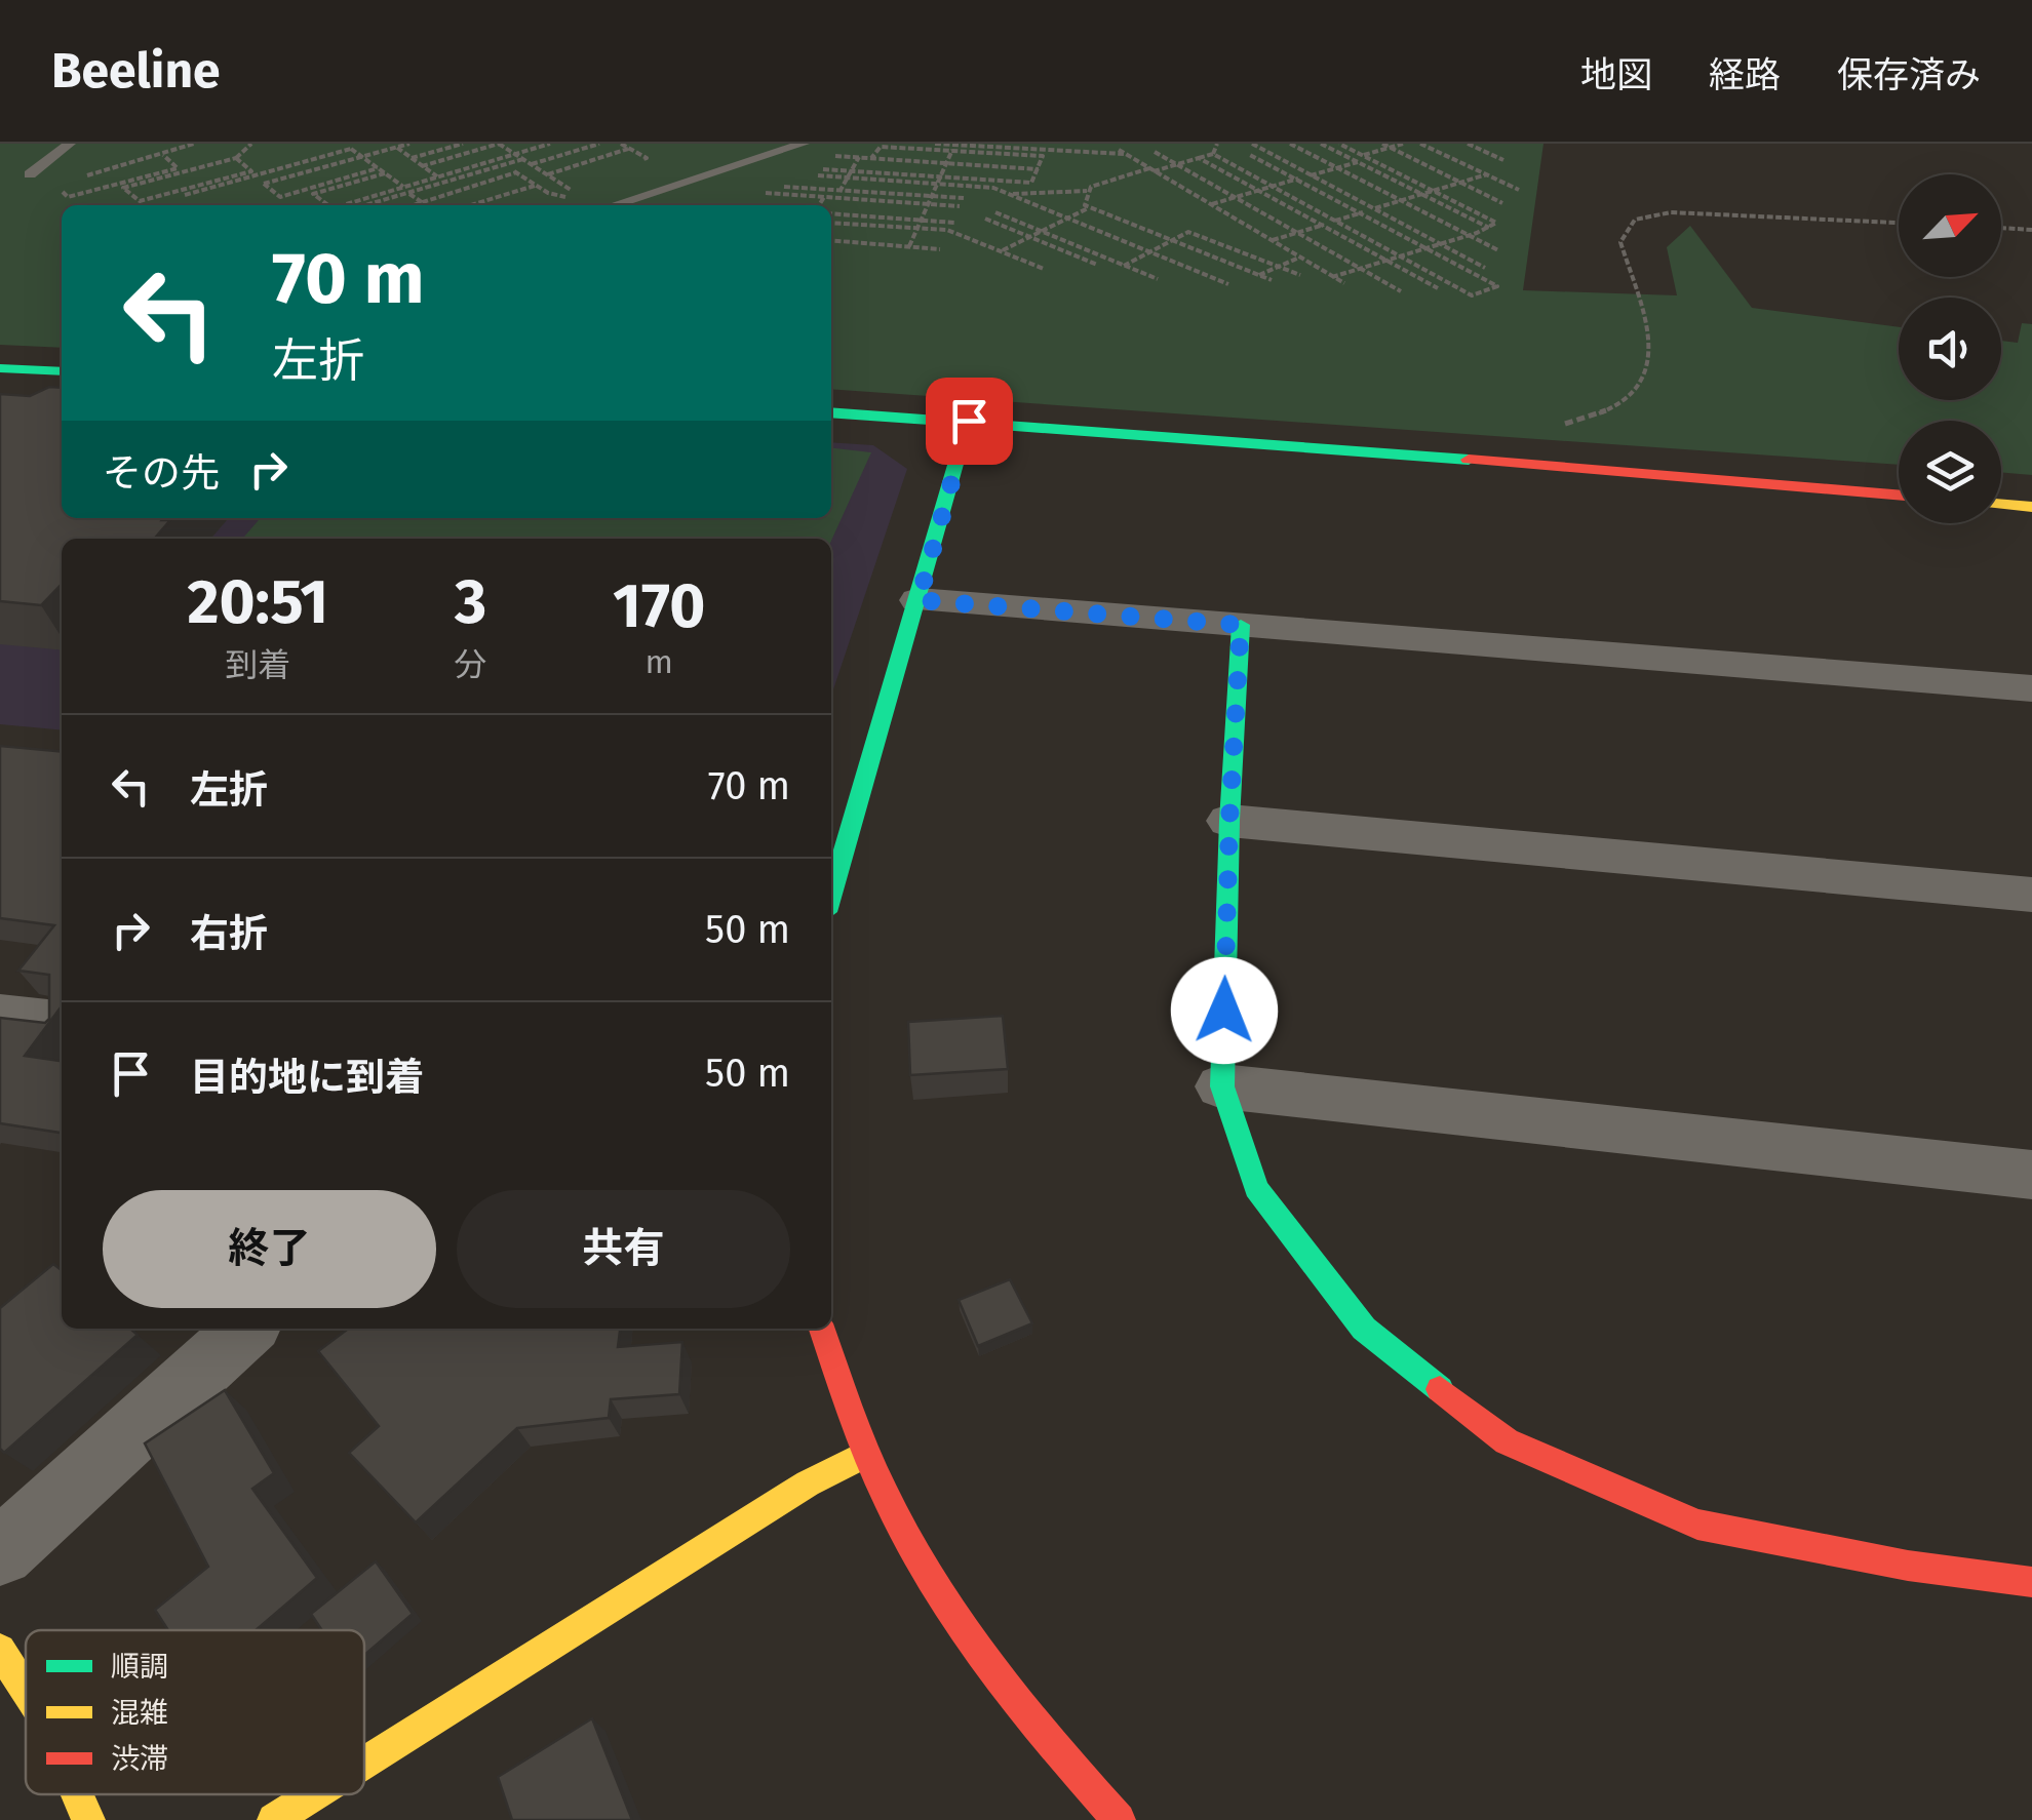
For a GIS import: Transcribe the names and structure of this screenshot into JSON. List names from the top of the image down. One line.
{"legend":["順調","混雑","渋滞"],"north":"top right","page":{"header":"Beeline","nav":["地図","経路","保存済み"],"turn":["70 m","左折"],"then":"その先","eta":["20:51","到着","3","分","170","m"],"list":[{"name":"左折","value":"70 m"},{"name":"右折","value":"50 m"},{"name":"目的地に到着","value":"50 m"}],"buttons":["終了","共有"]}}
